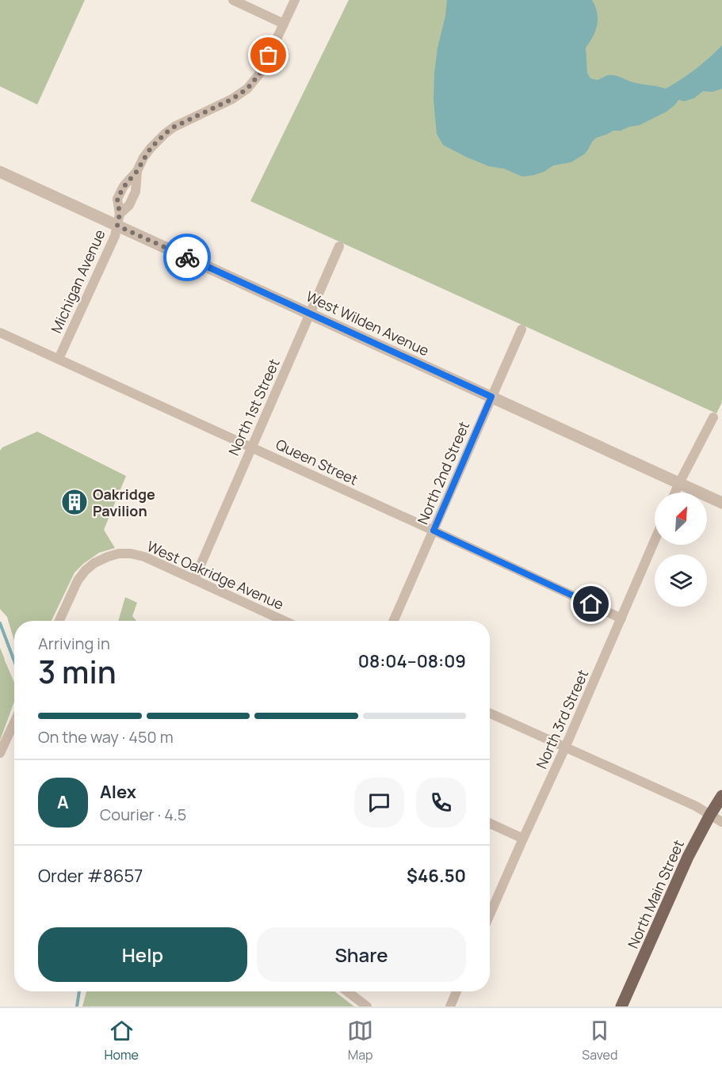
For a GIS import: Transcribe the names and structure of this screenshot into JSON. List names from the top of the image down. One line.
{"streets":{"main road":["North Main Street"],"street":["Michigan Avenue","West Wilden Avenue","North 1st Street","Queen Street","North 2nd Street","West Oakridge Avenue","North 3rd Street"]},"crossings":[["Michigan Avenue","West Wilden Avenue"],["Michigan Avenue","Queen Street"],["West Wilden Avenue","North 1st Street"],["West Wilden Avenue","North 2nd Street"],["North 1st Street","Queen Street"],["North 1st Street","West Oakridge Avenue"],["Queen Street","North 2nd Street"],["Queen Street","North 3rd Street"]],"places":{"building":["Oakridge Pavilion"]},"north":"top right","page":{"heading":["3 min","Arriving in","08:04–08:09"],"panel":["Alex","Courier · 4.5","Order #8657","$46.50"],"bar":"On the way · 450 m","round":"A","buttons":["Help","Share"],"tabs":["Home","Map","Saved"]}}
